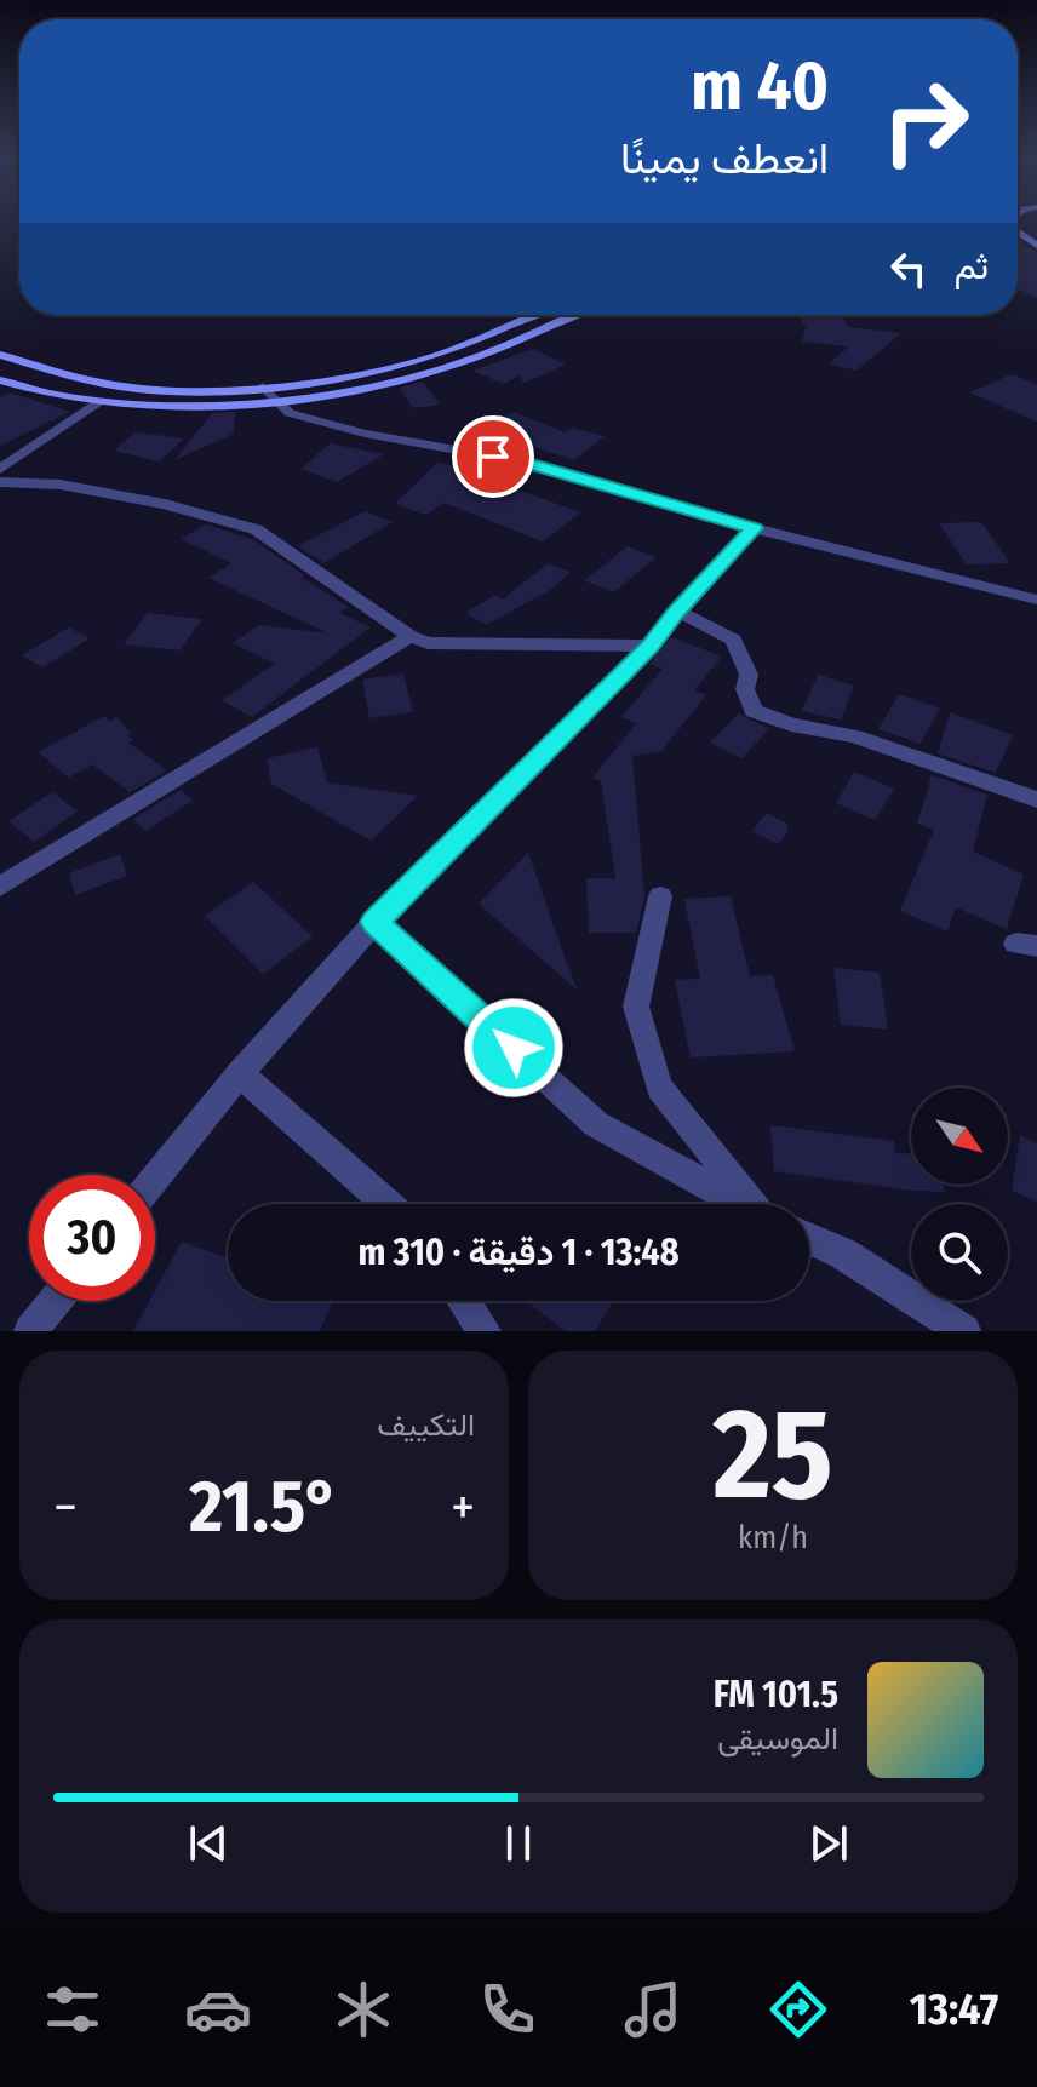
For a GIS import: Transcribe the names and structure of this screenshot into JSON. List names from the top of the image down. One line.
{"north":"bottom right","page":{"turn":["40 m","انعطف يمينًا"],"then":"ثم","limit":"30","trip":"13:48 · 1 دقيقة · 310 m","tile":[["25","km/h"],"التكييف"],"heat":["−","21.5°","+"],"song":["101.5 FM","الموسيقى"],"tabs":"13:47"}}
